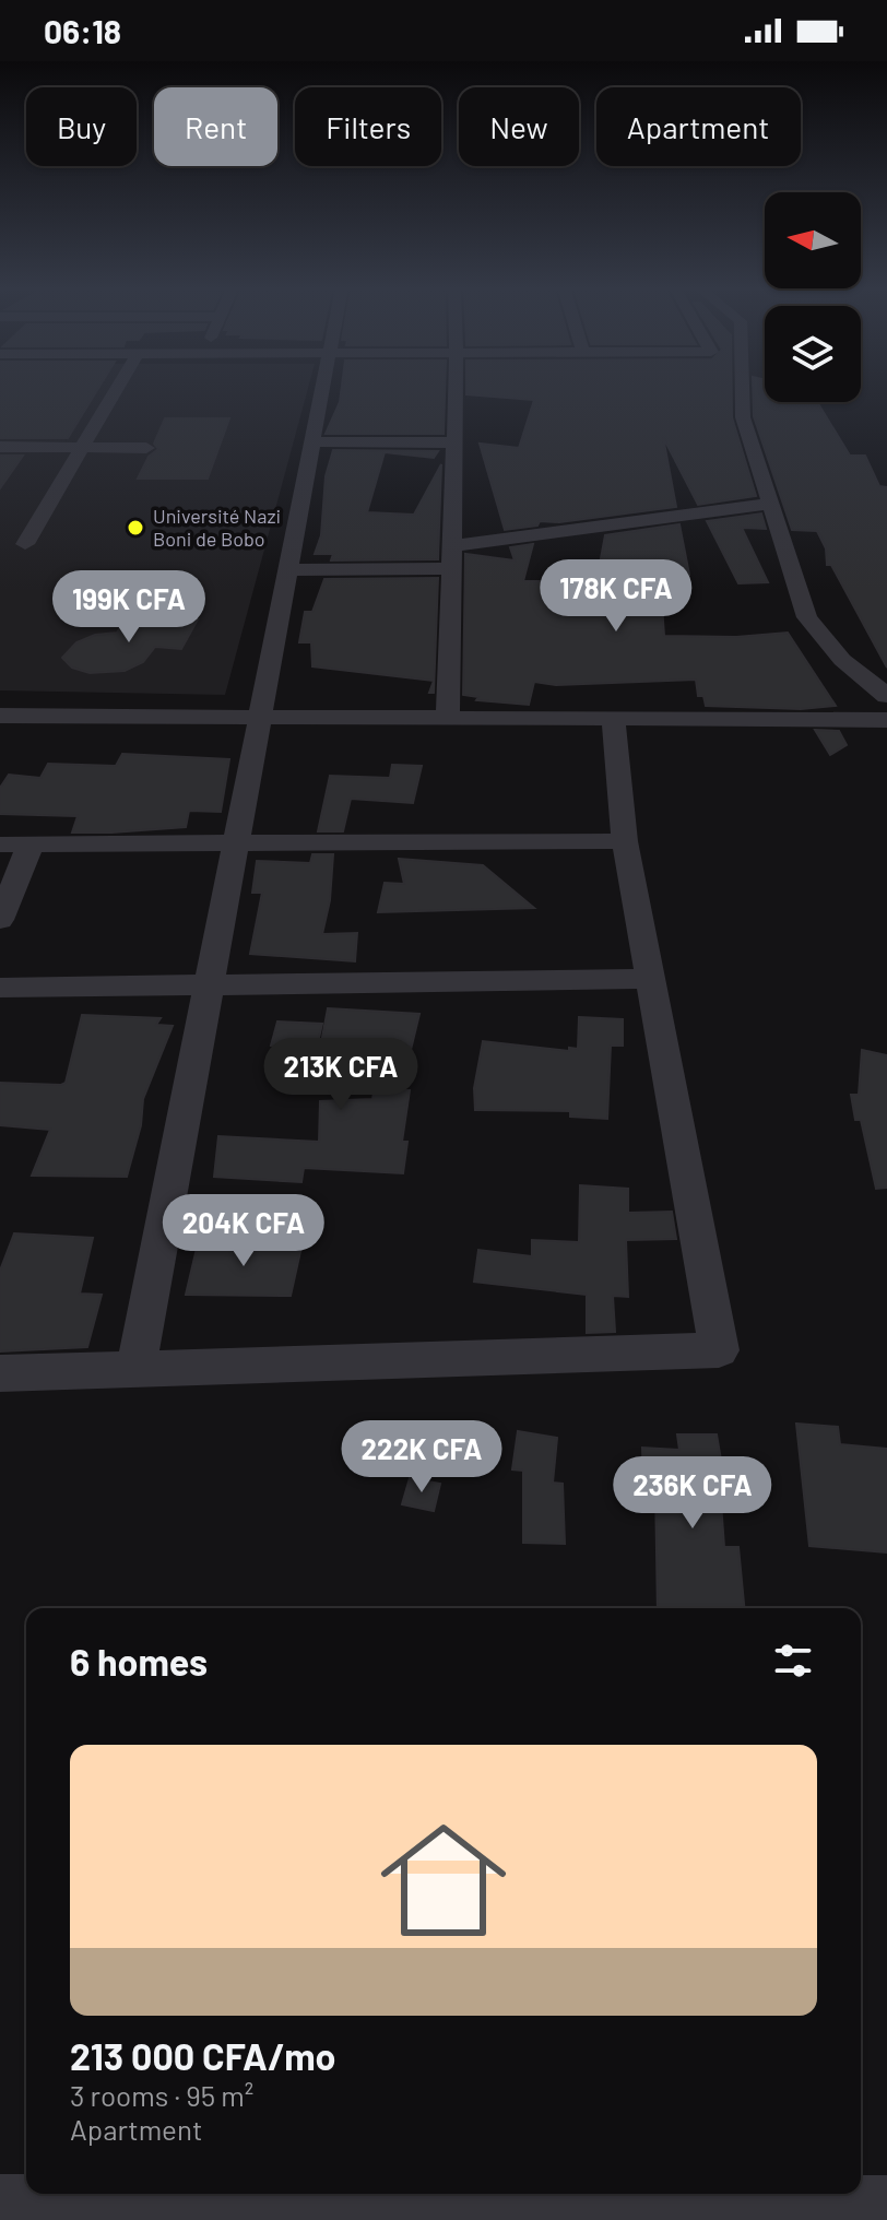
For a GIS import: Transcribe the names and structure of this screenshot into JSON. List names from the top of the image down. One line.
{"places":["Université Nazi Boni de Bobo"],"north":"left","page":{"status":"06:18","chip":["Buy","Rent","Filters","New","Apartment"],"price":["178K CFA","199K CFA","213K CFA","204K CFA","222K CFA","236K CFA"],"heading":"6 homes","list":[{"name":"213 000 CFA/mo","note":"3 rooms · 95 m² · Apartment"}]}}
